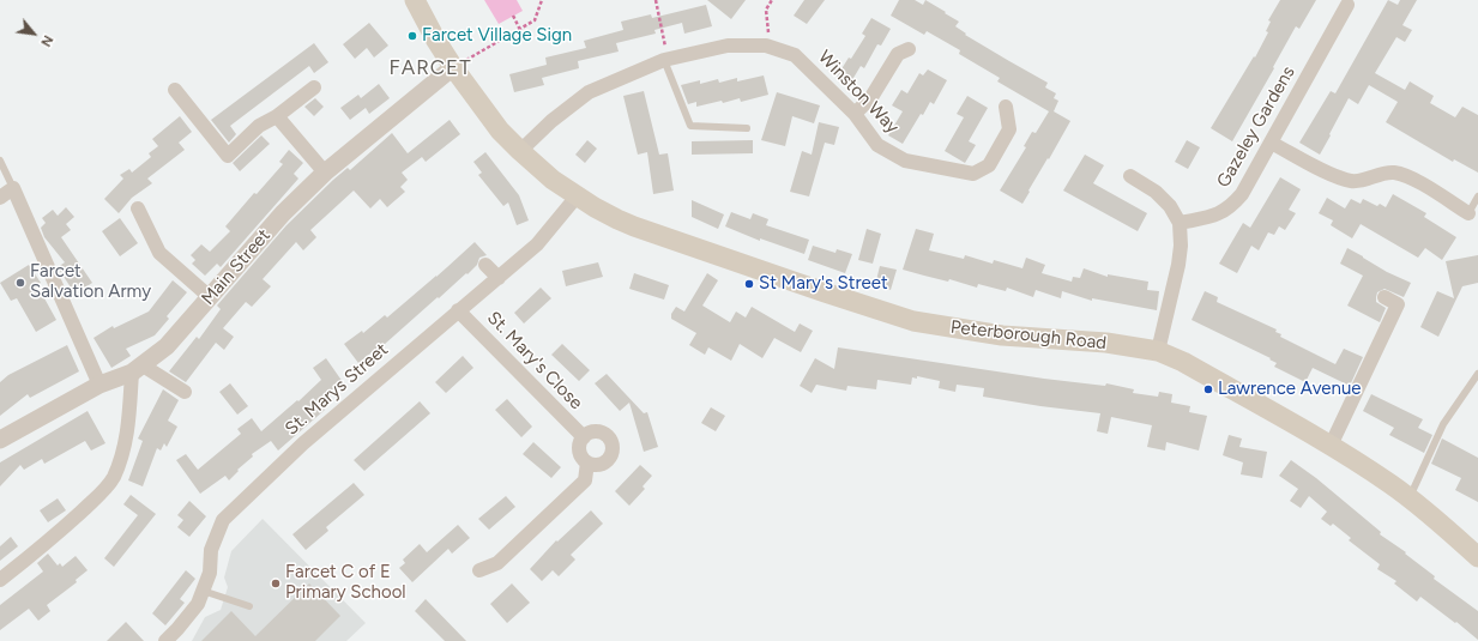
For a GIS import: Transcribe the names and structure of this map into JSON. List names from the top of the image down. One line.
{"streets":{"main road":["Peterborough Road"],"street":["Winston Way","Gazeley Gardens","Main Street","St. Mary's Close","St. Marys Street"]},"crossings":[["Winston Way","Peterborough Road"],["Main Street","Peterborough Road"],["Peterborough Road","St. Marys Street"],["St. Mary's Close","St. Marys Street"]],"districts":["FARCET"],"places":["Farcet Village Sign","Farcet Salvation Army","St Mary's Street","Lawrence Avenue","Farcet C of E Primary School"],"north":"bottom right"}
